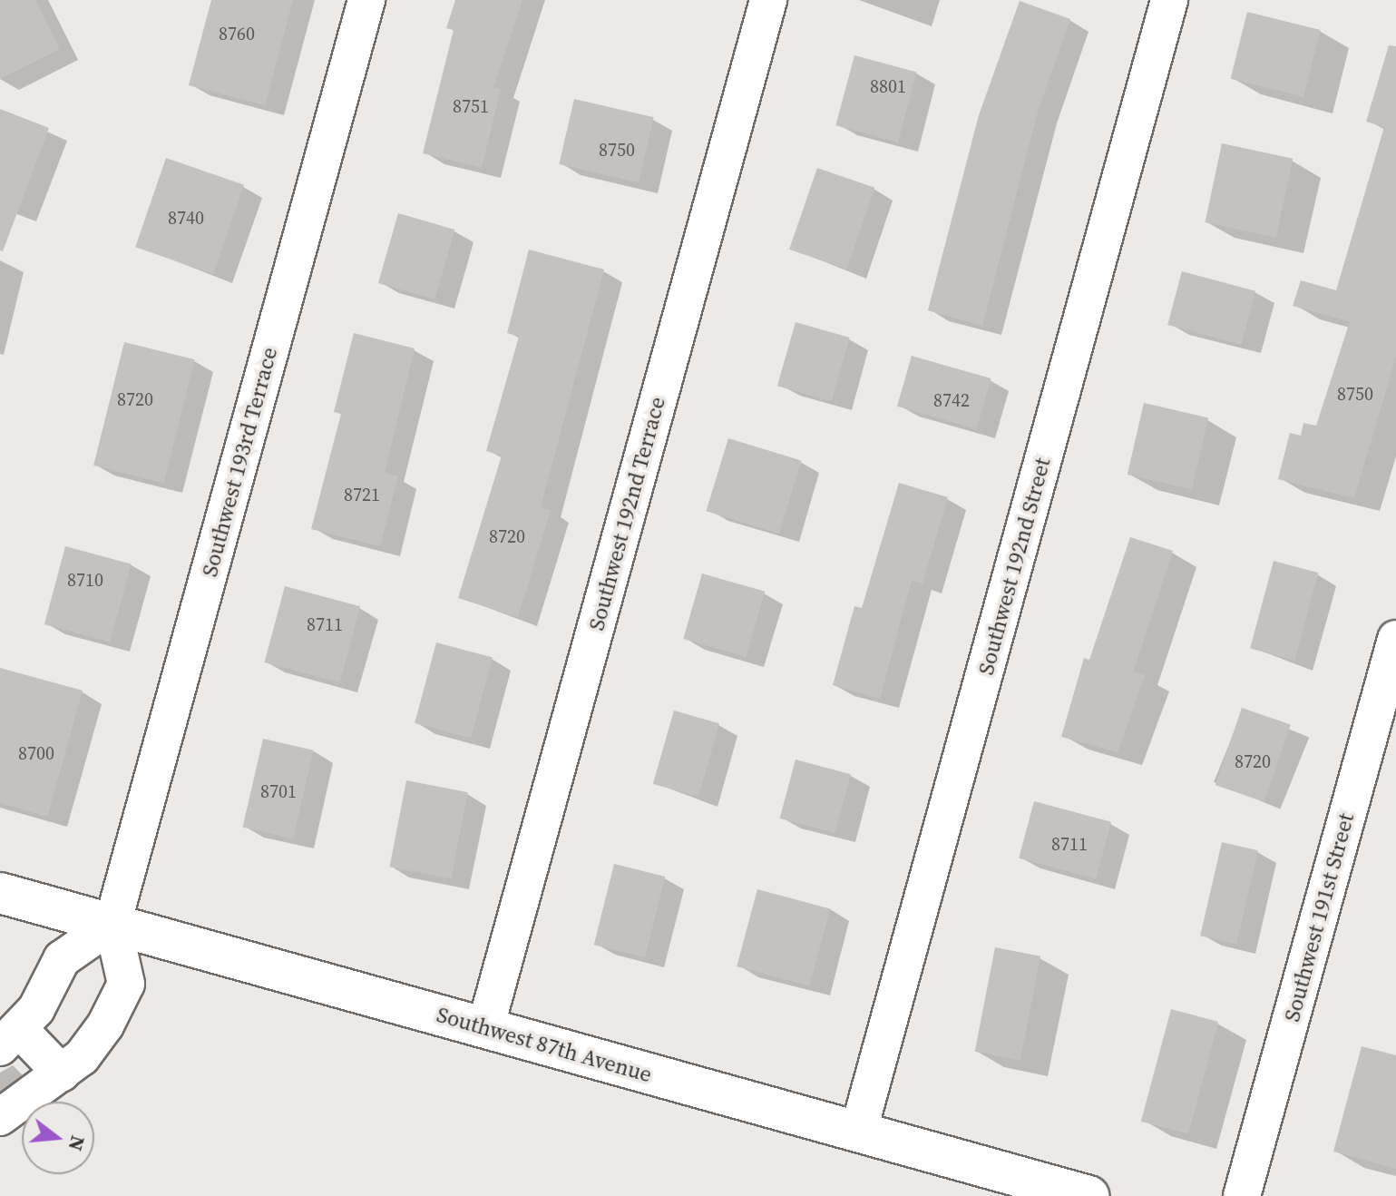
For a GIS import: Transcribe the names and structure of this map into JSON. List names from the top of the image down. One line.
{"streets":{"street":["Southwest 193rd Terrace","Southwest 192nd Terrace","Southwest 192nd Street","Southwest 191st Street","Southwest 87th Avenue"]},"crossings":[["Southwest 193rd Terrace","Southwest 87th Avenue"],["Southwest 192nd Terrace","Southwest 87th Avenue"],["Southwest 192nd Street","Southwest 87th Avenue"]],"house_numbers":["8760","8801","8751","8750","8740","8750","8720","8742","8721","8720","8710","8711","8700","8720","8701","8711"],"north":"right"}
